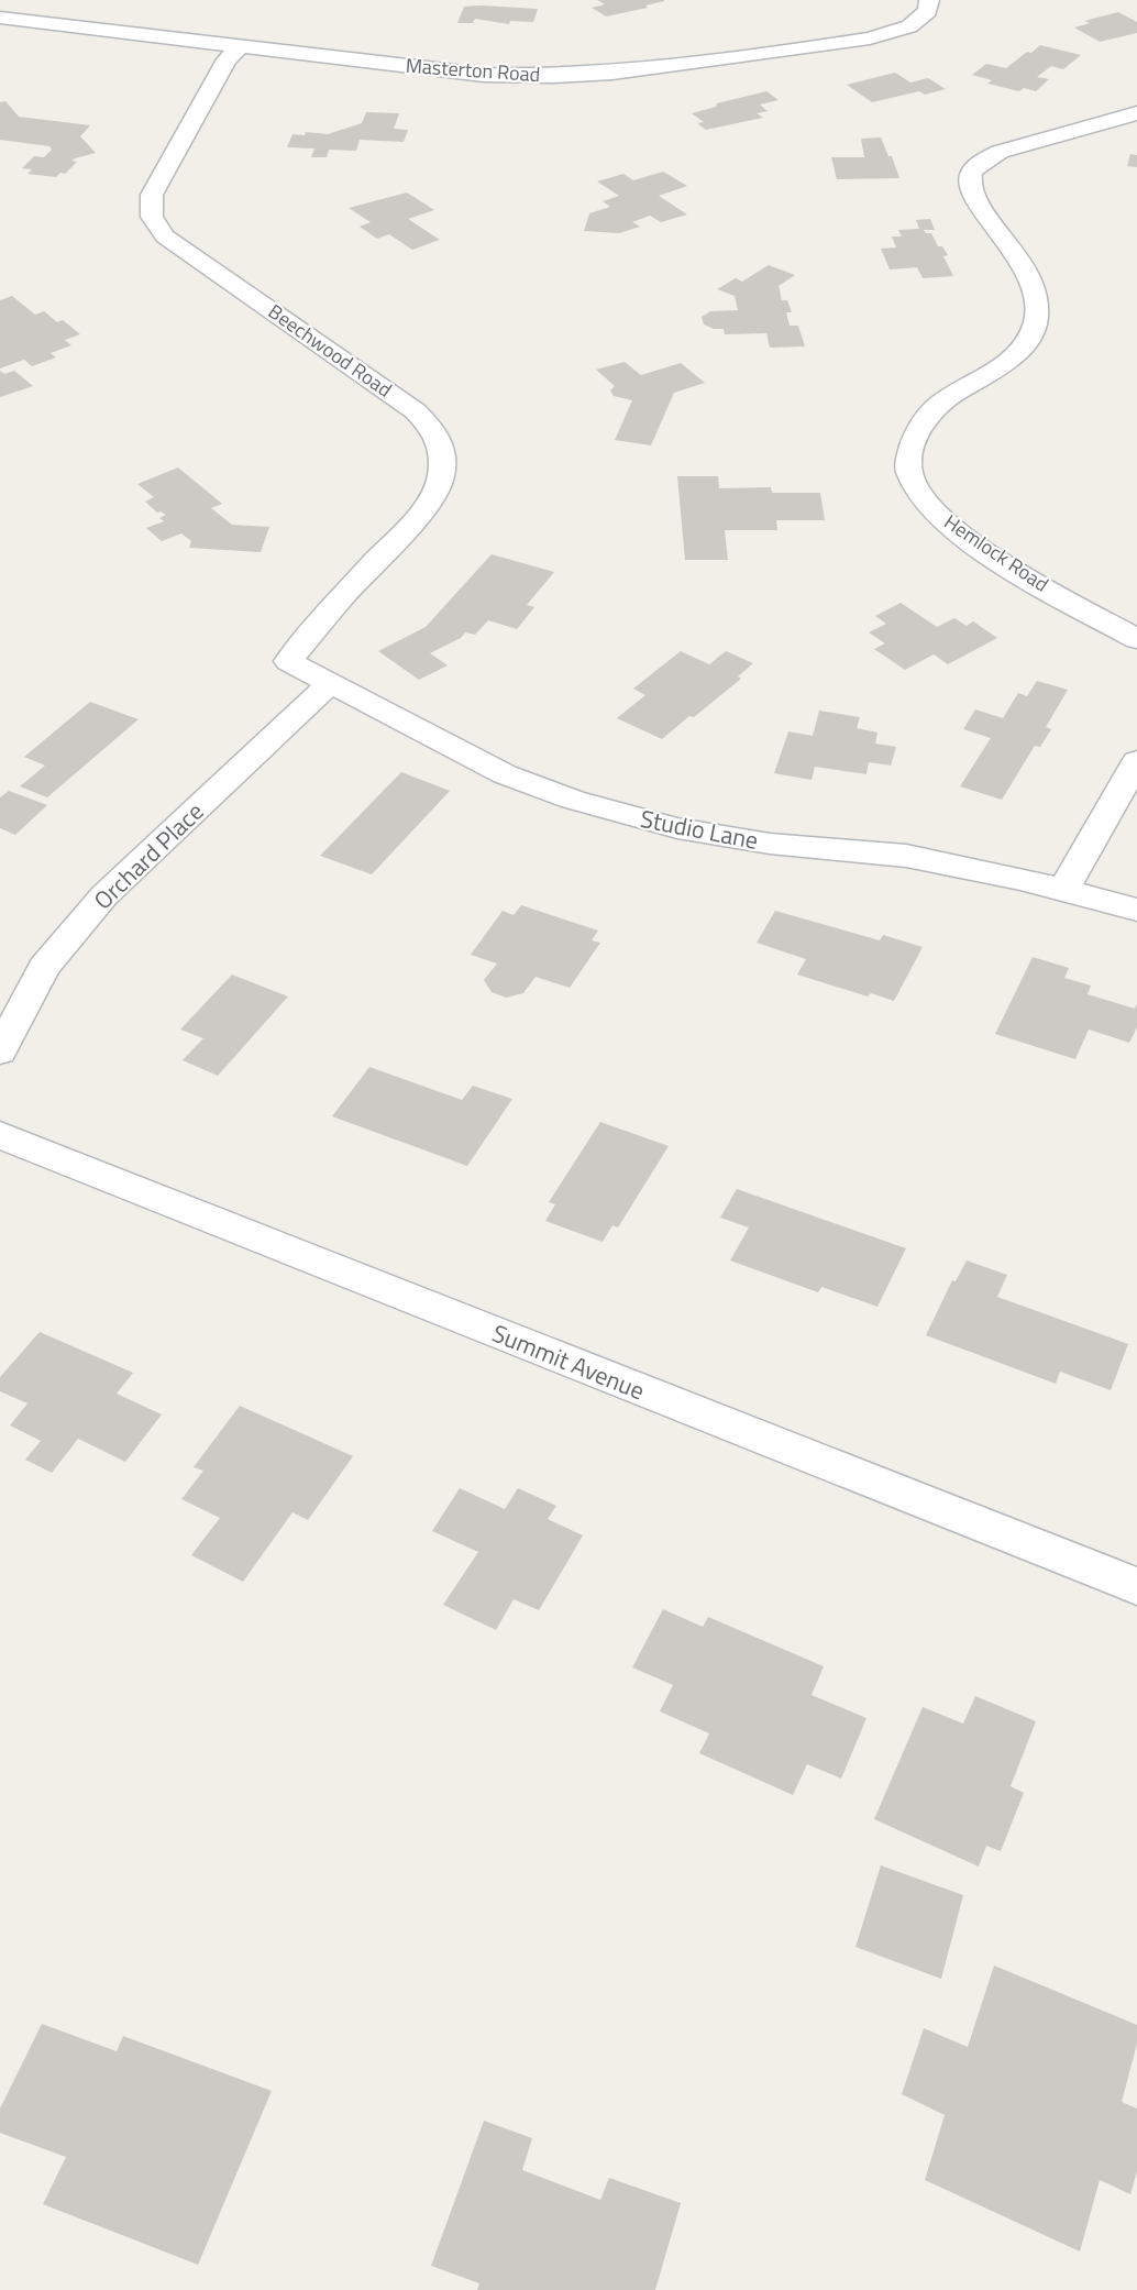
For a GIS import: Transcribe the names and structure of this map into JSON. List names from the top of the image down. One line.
{"streets":{"street":["Masterton Road","Beechwood Road","Hemlock Road","Studio Lane","Orchard Place","Summit Avenue"]},"crossings":[["Masterton Road","Beechwood Road"],["Beechwood Road","Studio Lane"],["Studio Lane","Orchard Place"]]}
